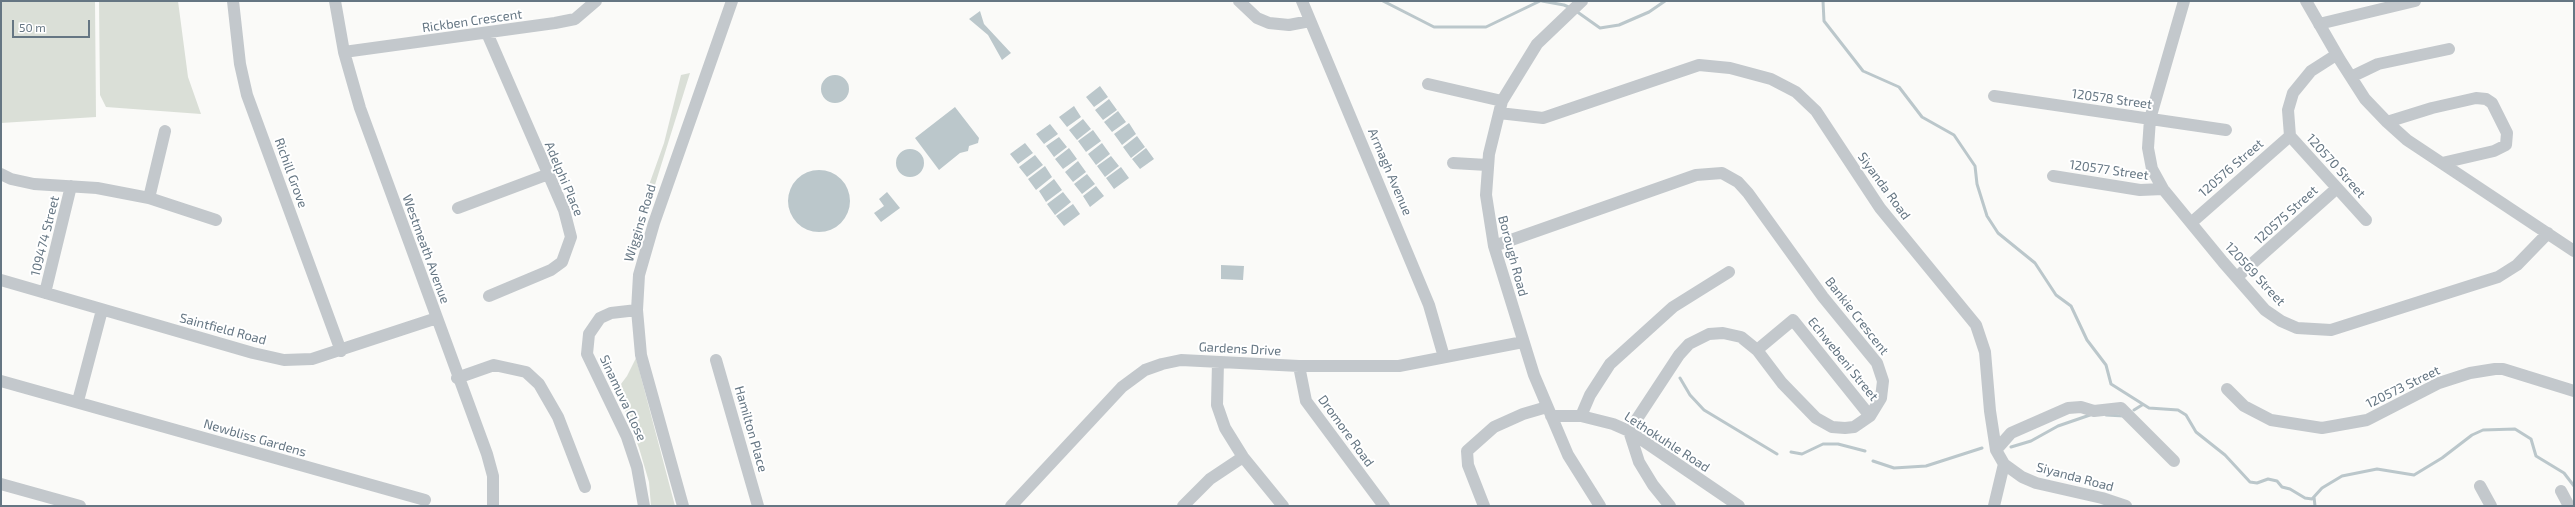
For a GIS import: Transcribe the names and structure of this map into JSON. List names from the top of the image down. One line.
{"streets":{"street":["Rickben Crescent","120578 Street","120570 Street","120576 Street","120577 Street","Armagh Avenue","Richill Grove","Adelphi Place","Siyanda Road","120575 Street","Wiggins Road","109474 Street","Westmeath Avenue","Borough Road","120569 Street","Bankie Crescent","Saintfield Road","Gardens Drive","Echwebeni Street","120573 Street","Sinamuva Close","Hamilton Place","Dromore Road","Newbliss Gardens","Lethokuhle Road"]},"crossings":[["Rickben Crescent","Adelphi Place"],["Rickben Crescent","Westmeath Avenue"],["120578 Street","120569 Street"],["120570 Street","120576 Street"],["120570 Street","120575 Street"],["120576 Street","120569 Street"],["120577 Street","120569 Street"],["Armagh Avenue","Gardens Drive"],["Richill Grove","Saintfield Road"],["Siyanda Road","Borough Road"],["120575 Street","120569 Street"],["Wiggins Road","Sinamuva Close"],["109474 Street","Saintfield Road"],["Westmeath Avenue","Saintfield Road"],["Borough Road","Bankie Crescent"],["Borough Road","Gardens Drive"],["Borough Road","Lethokuhle Road"],["Bankie Crescent","Echwebeni Street"],["Bankie Crescent","Lethokuhle Road"],["Gardens Drive","Dromore Road"]],"scale_bar":"50 m"}
